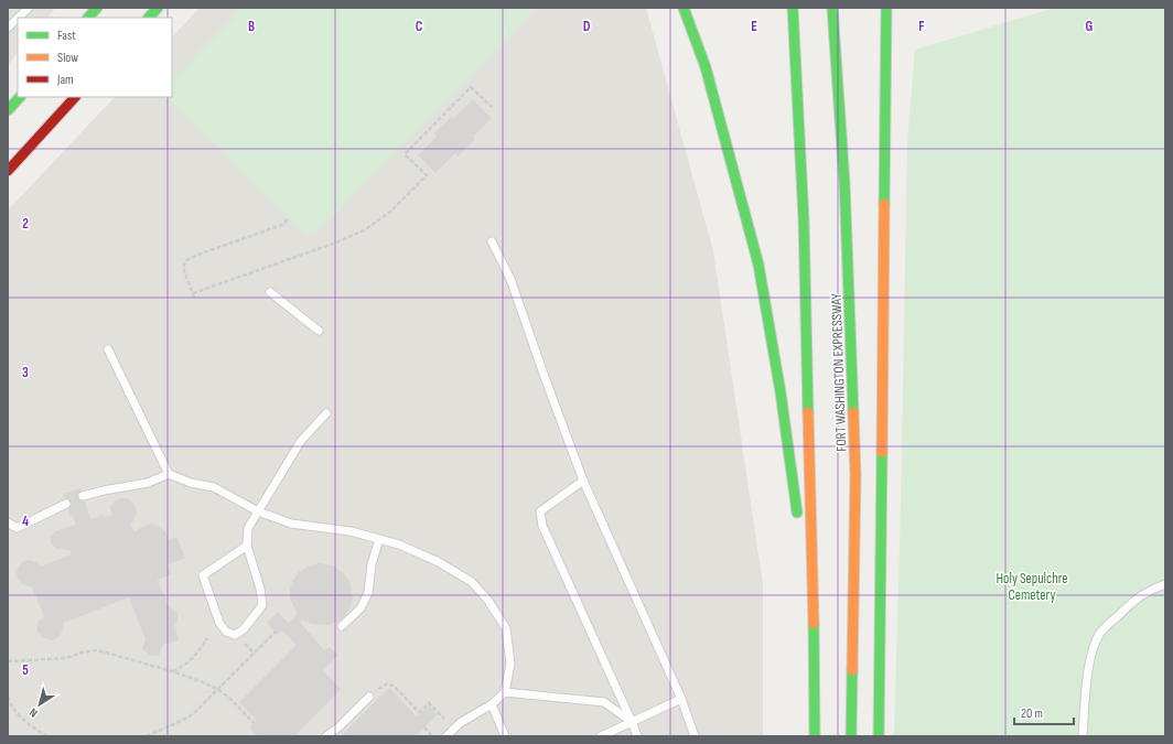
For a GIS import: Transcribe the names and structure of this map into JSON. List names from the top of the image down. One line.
{"streets":{"main road":["FORT WASHINGTON EXPRESSWAY"]},"parks":["Holy Sepulchre Cemetery"],"legend":["Fast","Slow","Jam"],"scale_bar":"20 m","north":"bottom left","grid":{"columns":["B","C","D","E","F","G"],"rows":["2","3","4","5"]}}
